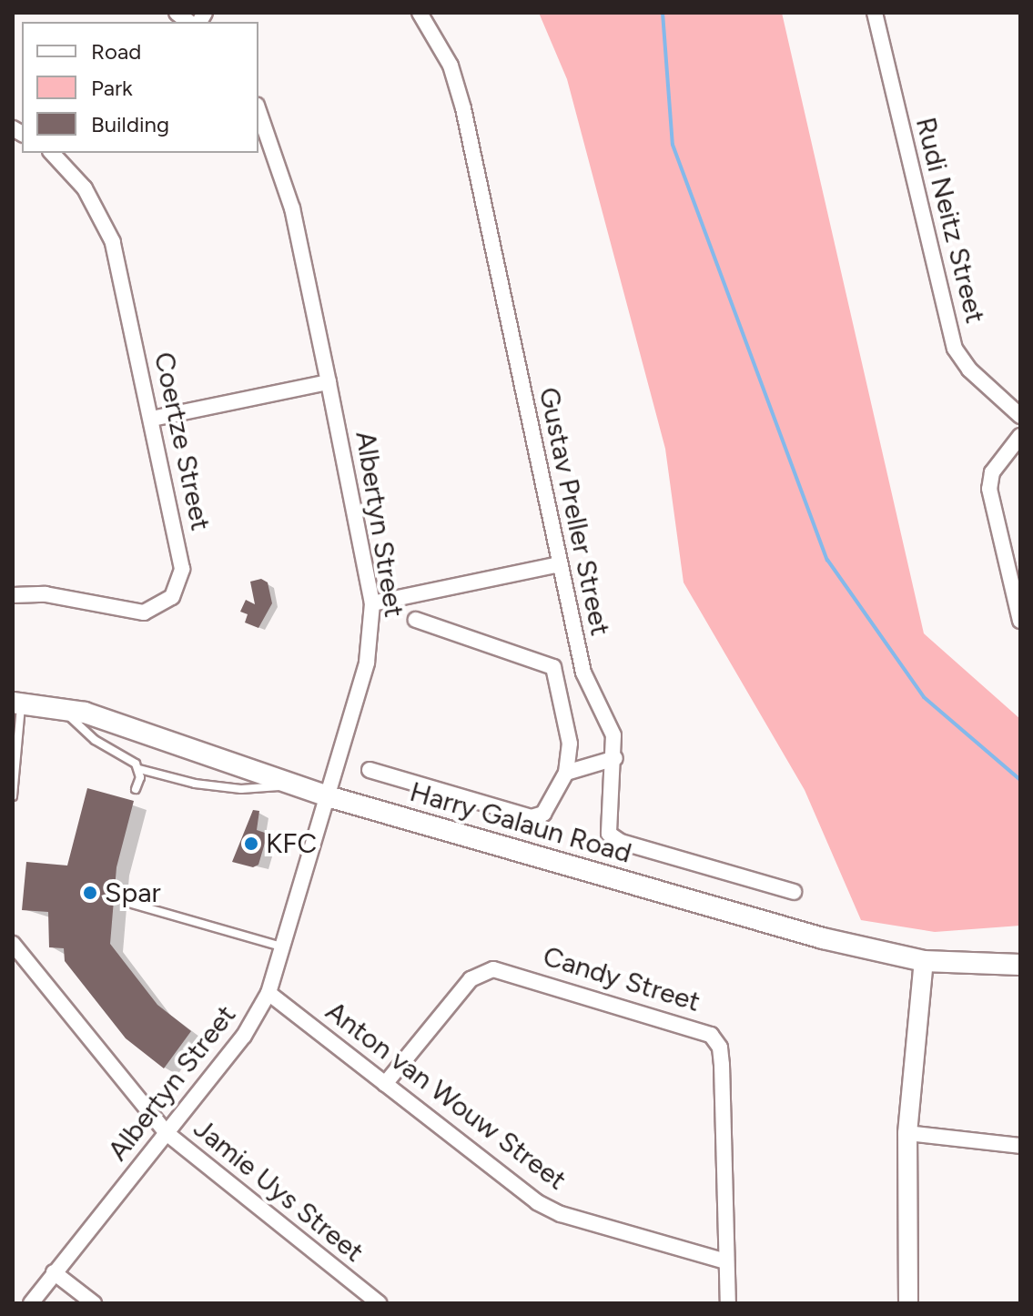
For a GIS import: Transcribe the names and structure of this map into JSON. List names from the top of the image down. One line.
{"streets":{"main road":["Harry Galaun Road"],"street":["Rudi Neitz Street","Coertze Street","Gustav Preller Street","Albertyn Street","Candy Street","Anton van Wouw Street","Jamie Uys Street"]},"crossings":[["Albertyn Street","Harry Galaun Road"],["Albertyn Street","Anton van Wouw Street"],["Albertyn Street","Jamie Uys Street"],["Candy Street","Anton van Wouw Street"]],"places":["KFC","Spar"],"legend":["Road","Park","Building"]}
